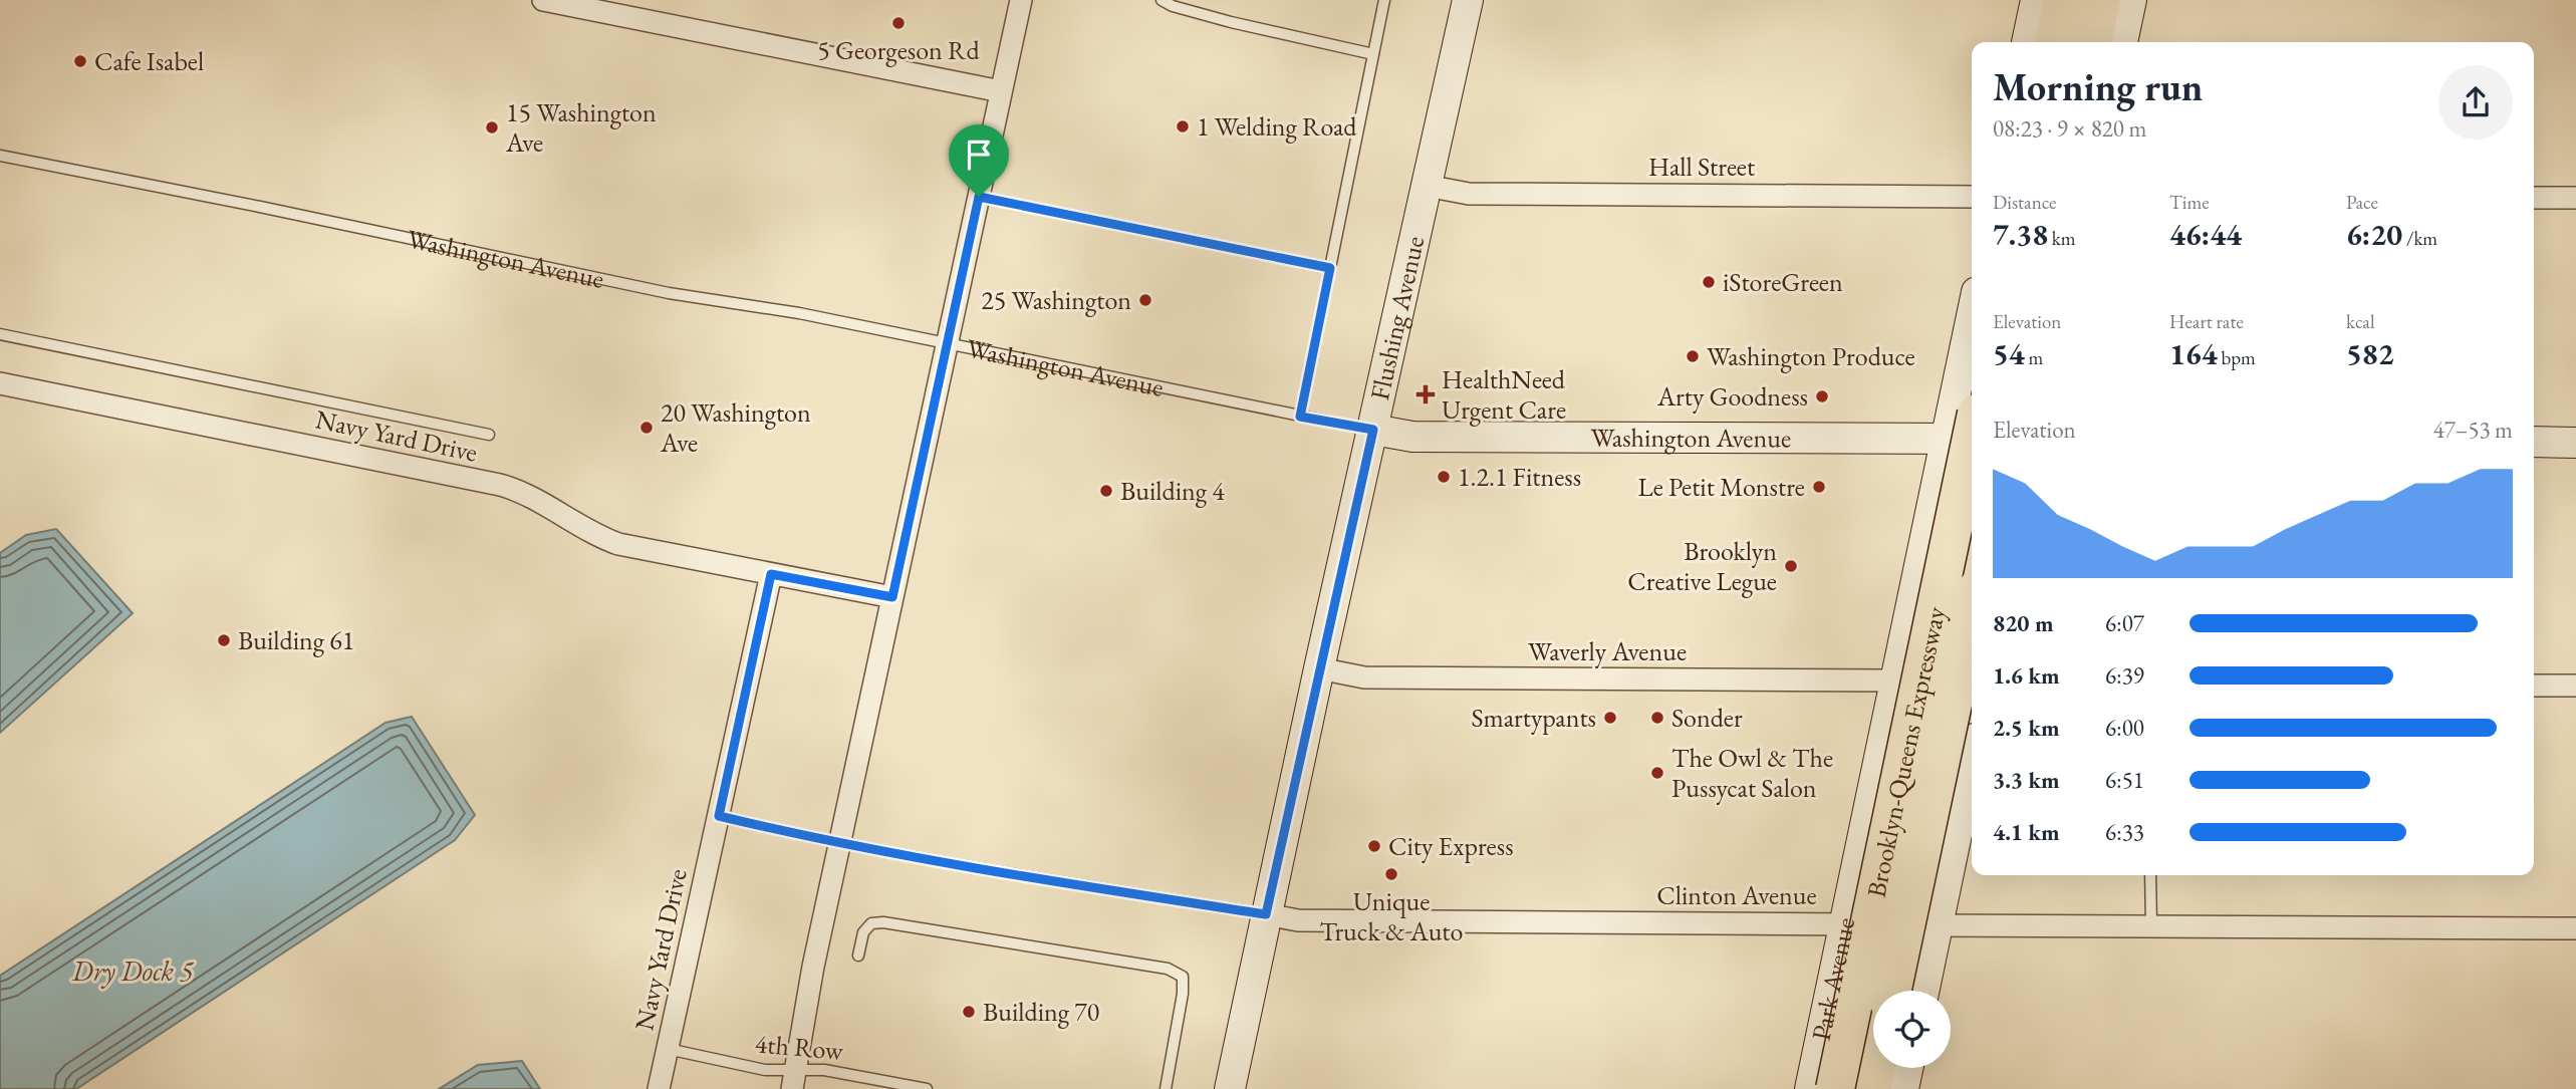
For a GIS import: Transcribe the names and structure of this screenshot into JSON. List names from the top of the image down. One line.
{"streets":{"highway":["Brooklyn-Queens Expressway"],"main road":["Washington Avenue","Flushing Avenue","Park Avenue"],"street":["Hall Street","Navy Yard Drive","Waverly Avenue","Clinton Avenue"],"lane":["4th Row"]},"crossings":[["Hall Street","Flushing Avenue"],["Washington Avenue","Flushing Avenue"],["Washington Avenue","Park Avenue"],["Flushing Avenue","Waverly Avenue"],["Flushing Avenue","Clinton Avenue"],["Navy Yard Drive","Clinton Avenue"],["Navy Yard Drive","4th Row"],["Waverly Avenue","Park Avenue"],["Clinton Avenue","Park Avenue"]],"water":["Dry Dock 5"],"places":{"other":["5 Georgeson Rd","Cafe Isabel","1 Welding Road","15 Washington Ave","iStoreGreen","25 Washington","Washington Produce","Arty Goodness","20 Washington Ave","1.2.1 Fitness","Le Petit Monstre","Building 4","Brooklyn Creative Legue","Building 61","Smartypants","Sonder","The Owl & The Pussycat Salon","City Express","Unique Truck & Auto","Building 70"],"health":["HealthNeed Urgent Care"]},"page":{"heading":["Morning run","08:23 · 9 × 820 m"],"stats":[["Distance","7.38 km"],["Time","46:44"],["Pace","6:20 /km"],["Elevation","54 m"],["Heart rate","164 bpm"],["kcal","582"]],"chart":["Elevation","47–53 m"],"list":[{"name":"820 m","note":"6:07"},{"name":"1.6 km","note":"6:39"},{"name":"2.5 km","note":"6:00"},{"name":"3.3 km","note":"6:51"},{"name":"4.1 km","note":"6:33"}]}}
